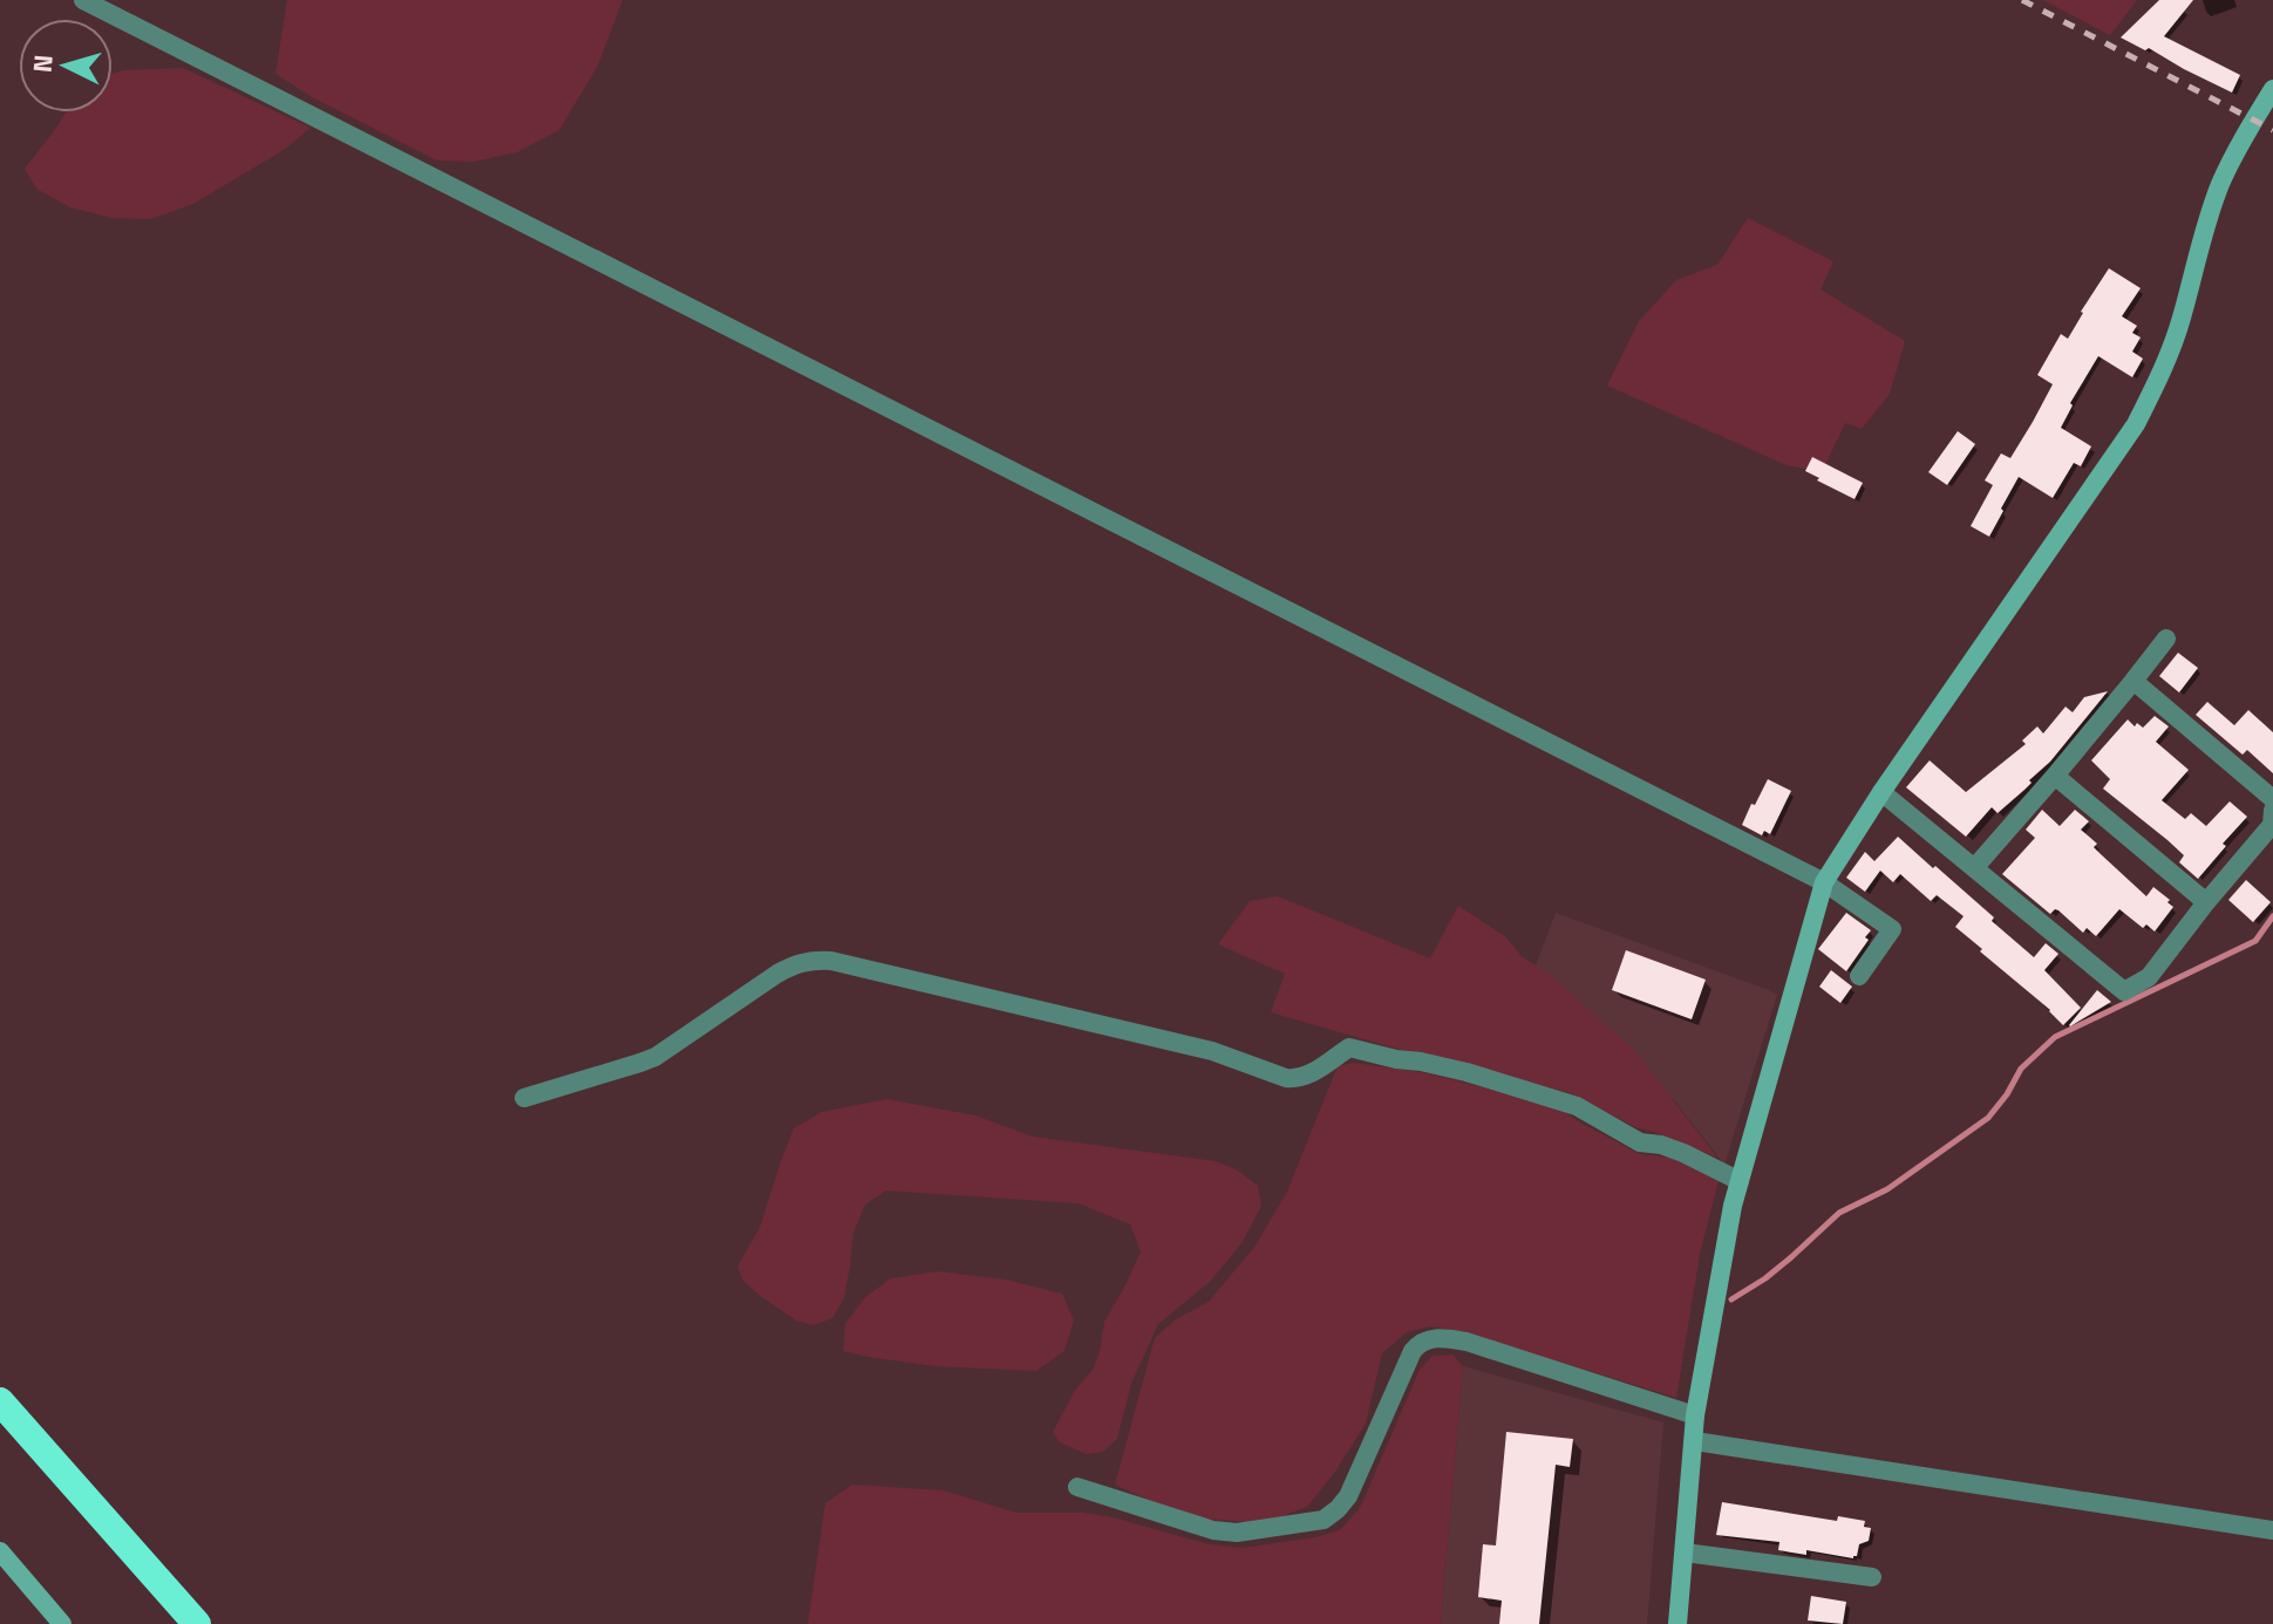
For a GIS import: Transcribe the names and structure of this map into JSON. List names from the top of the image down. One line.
{"north":"left"}
